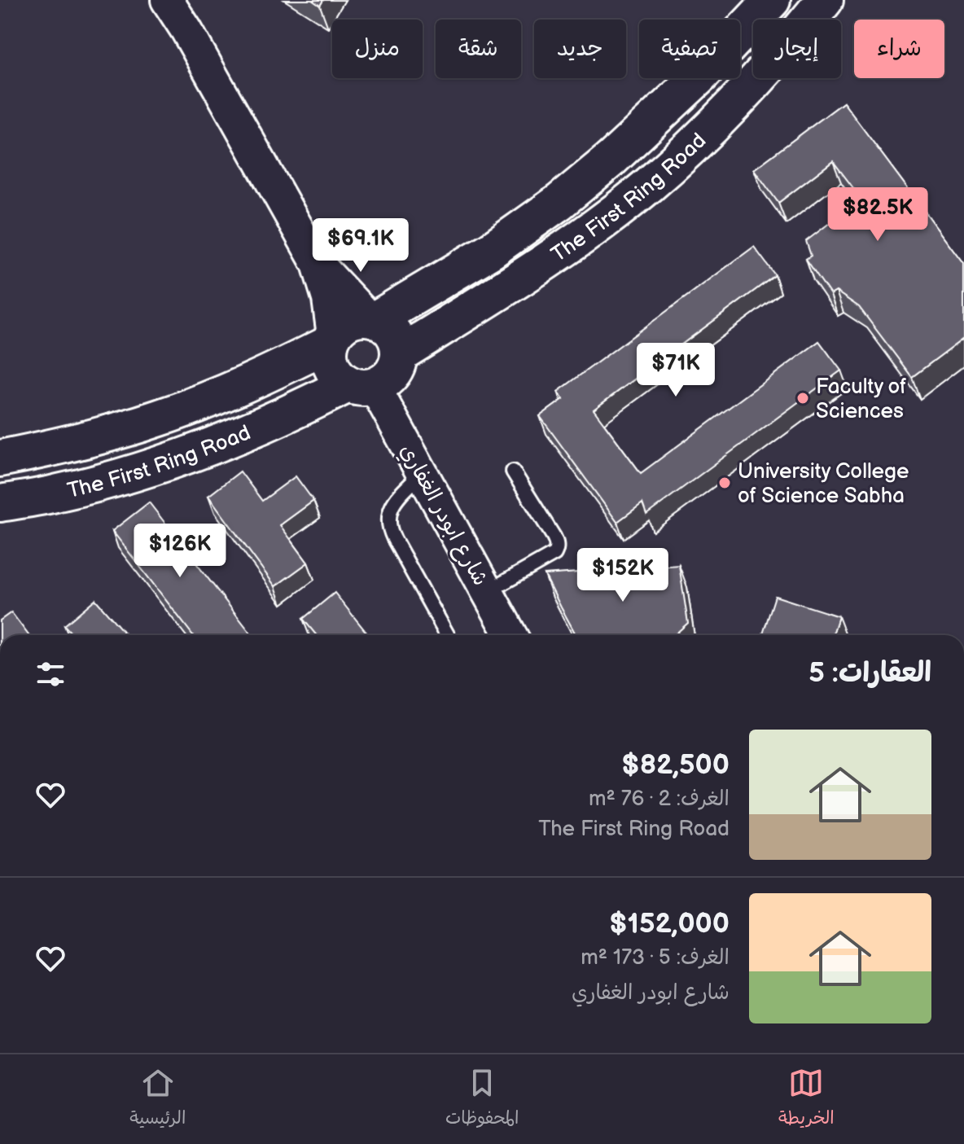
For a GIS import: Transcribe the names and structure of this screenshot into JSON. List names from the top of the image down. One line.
{"streets":{"main road":["The First Ring Road"],"street":["شارع ابودر الغفاري"]},"crossings":[["The First Ring Road","شارع ابودر الغفاري"]],"places":["Faculty of Sciences","University College of Science Sabha"],"page":{"chip":["شراء","إيجار","تصفية","جديد","شقة","منزل"],"price":["$82.5K","$69.1K","$71K","$126K","$152K"],"heading":"العقارات: 5","list":[{"name":"$82,500","note":"الغرف: 2 · 76 m² · The First Ring Road"},{"name":"$152,000","note":"الغرف: 5 · 173 m² · شارع ابودر الغفاري"}],"tabs":["الخريطة","المحفوظات","الرئيسية"]}}
